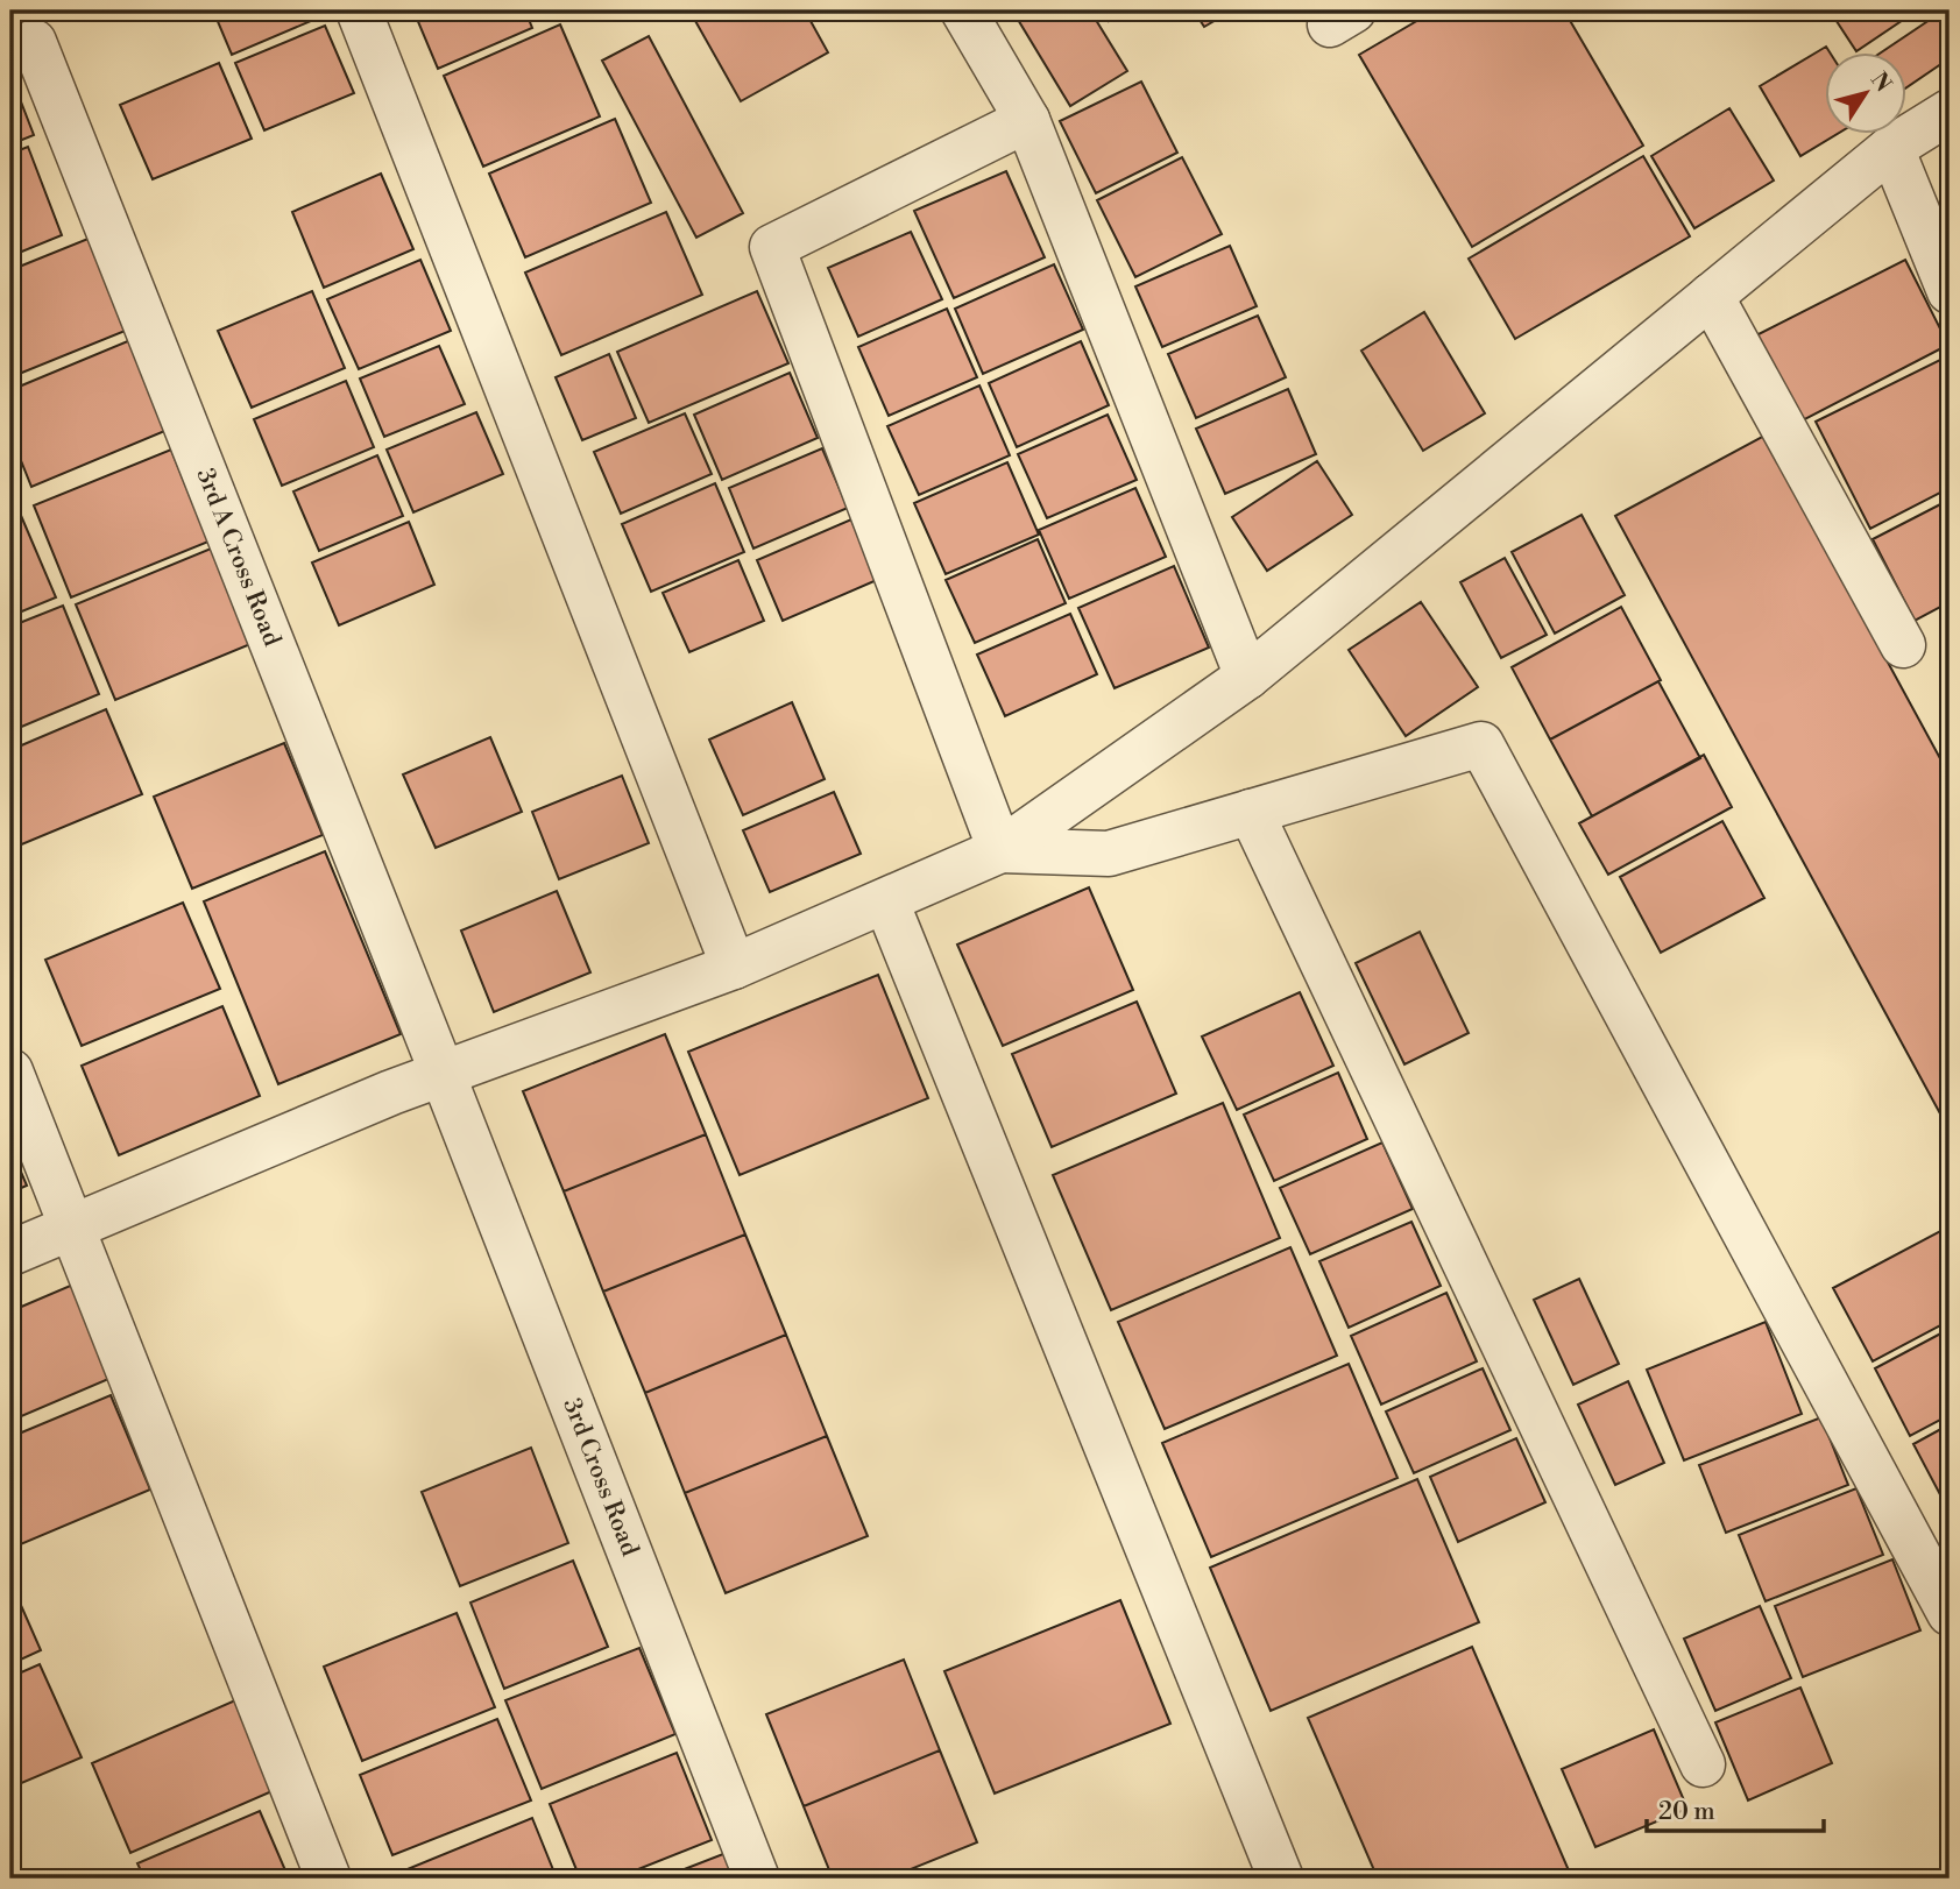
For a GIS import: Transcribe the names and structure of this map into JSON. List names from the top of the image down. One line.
{"streets":{"street":["3rd A Cross Road","3rd Cross Road"]},"crossings":[["3rd A Cross Road","3rd Cross Road"]],"scale_bar":"20 m","north":"top right"}
